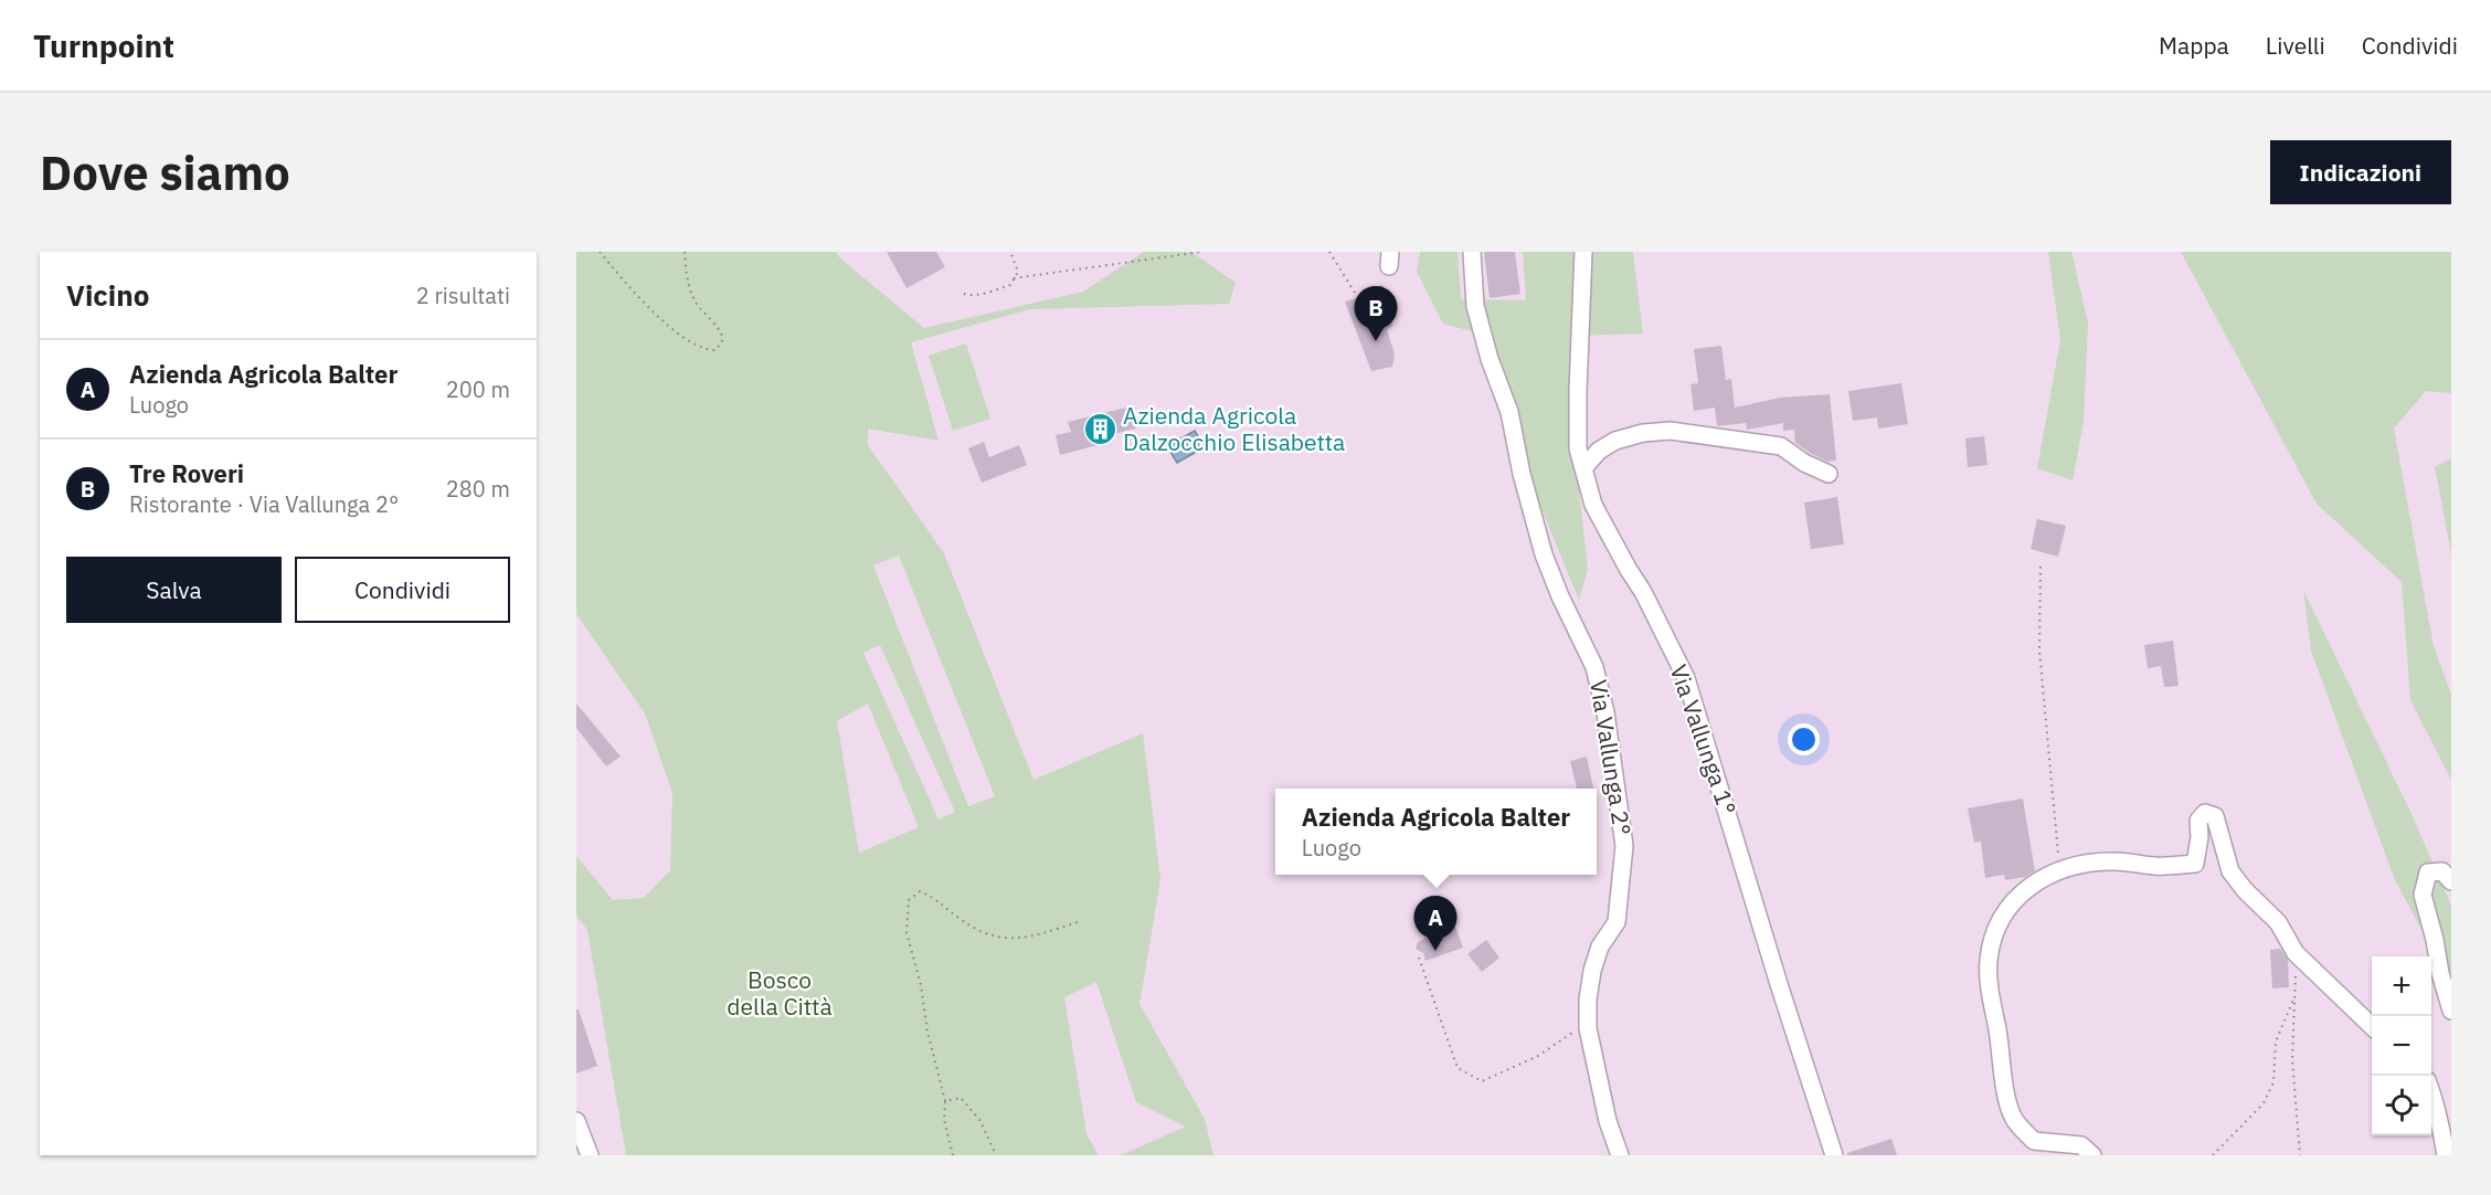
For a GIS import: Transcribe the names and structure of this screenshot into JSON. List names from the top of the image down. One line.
{"streets":{"street":["Via Vallunga 1°","Via Vallunga 2°"]},"parks":["Bosco della Città"],"places":{"building":["Azienda Agricola Dalzocchio Elisabetta"]},"page":{"header":"Turnpoint","nav":["Mappa","Livelli","Condividi"],"buttons":["Indicazioni",["Salva","Condividi"]],"title":"Dove siamo","heading":["Vicino","2 risultati"],"pins":["B","A"],"list":[{"mark":"A","name":"Azienda Agricola Balter","note":"Luogo","value":"200 m"},{"mark":"B","name":"Tre Roveri","note":"Ristorante · Via Vallunga 2°","value":"280 m"}],"popup":["Azienda Agricola Balter","Luogo"],"map_buttons":["+","−"]}}
